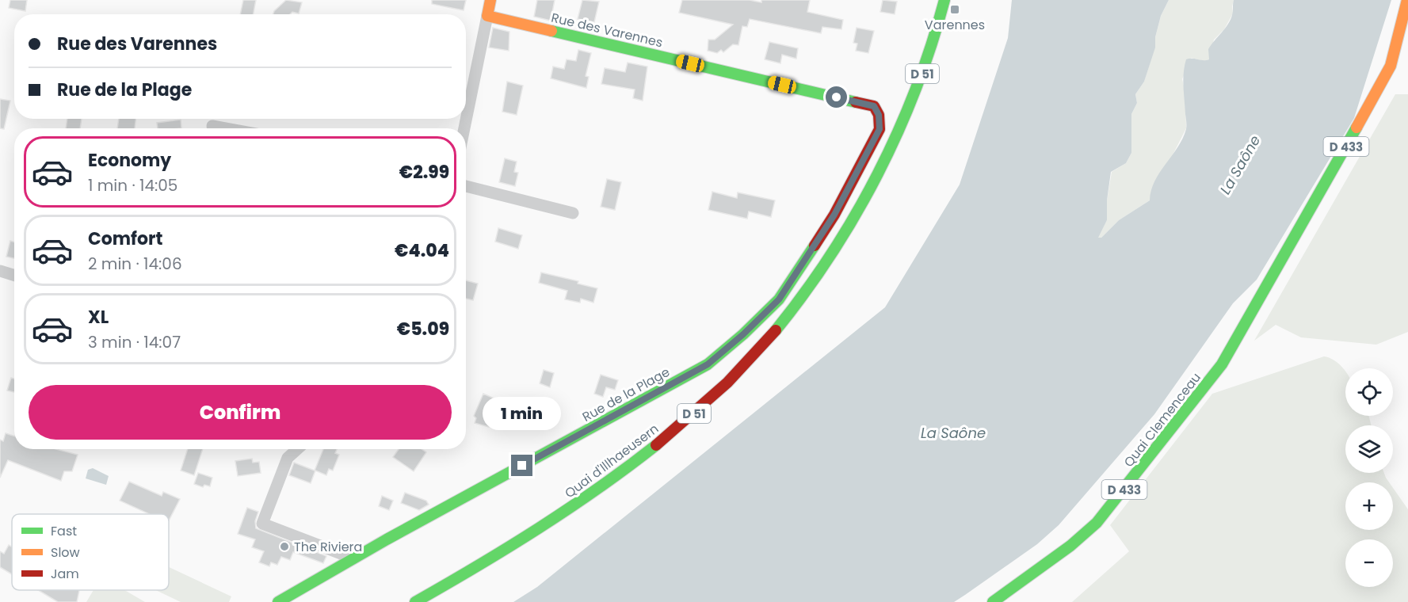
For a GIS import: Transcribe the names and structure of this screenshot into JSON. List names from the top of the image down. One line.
{"streets":{"main road":["Rue des Varennes","D 51","D 433","Rue de la Plage","Quai Clemenceau","Quai d'Illhaeusern"]},"crossings":[["Rue des Varennes","Rue de la Plage"]],"water":["La Saône"],"places":{"transit":["Varennes"],"other":["The Riviera"]},"legend":["Fast","Slow","Jam"],"page":{"banner":["Rue des Varennes","Rue de la Plage"],"list":[{"name":"Economy","note":"1 min · 14:05","value":"€2.99"},{"name":"Comfort","note":"2 min · 14:06","value":"€4.04"},{"name":"XL","note":"3 min · 14:07","value":"€5.09"}],"map_buttons":["+","−"],"buttons":"Confirm","bubble":"1 min"}}
